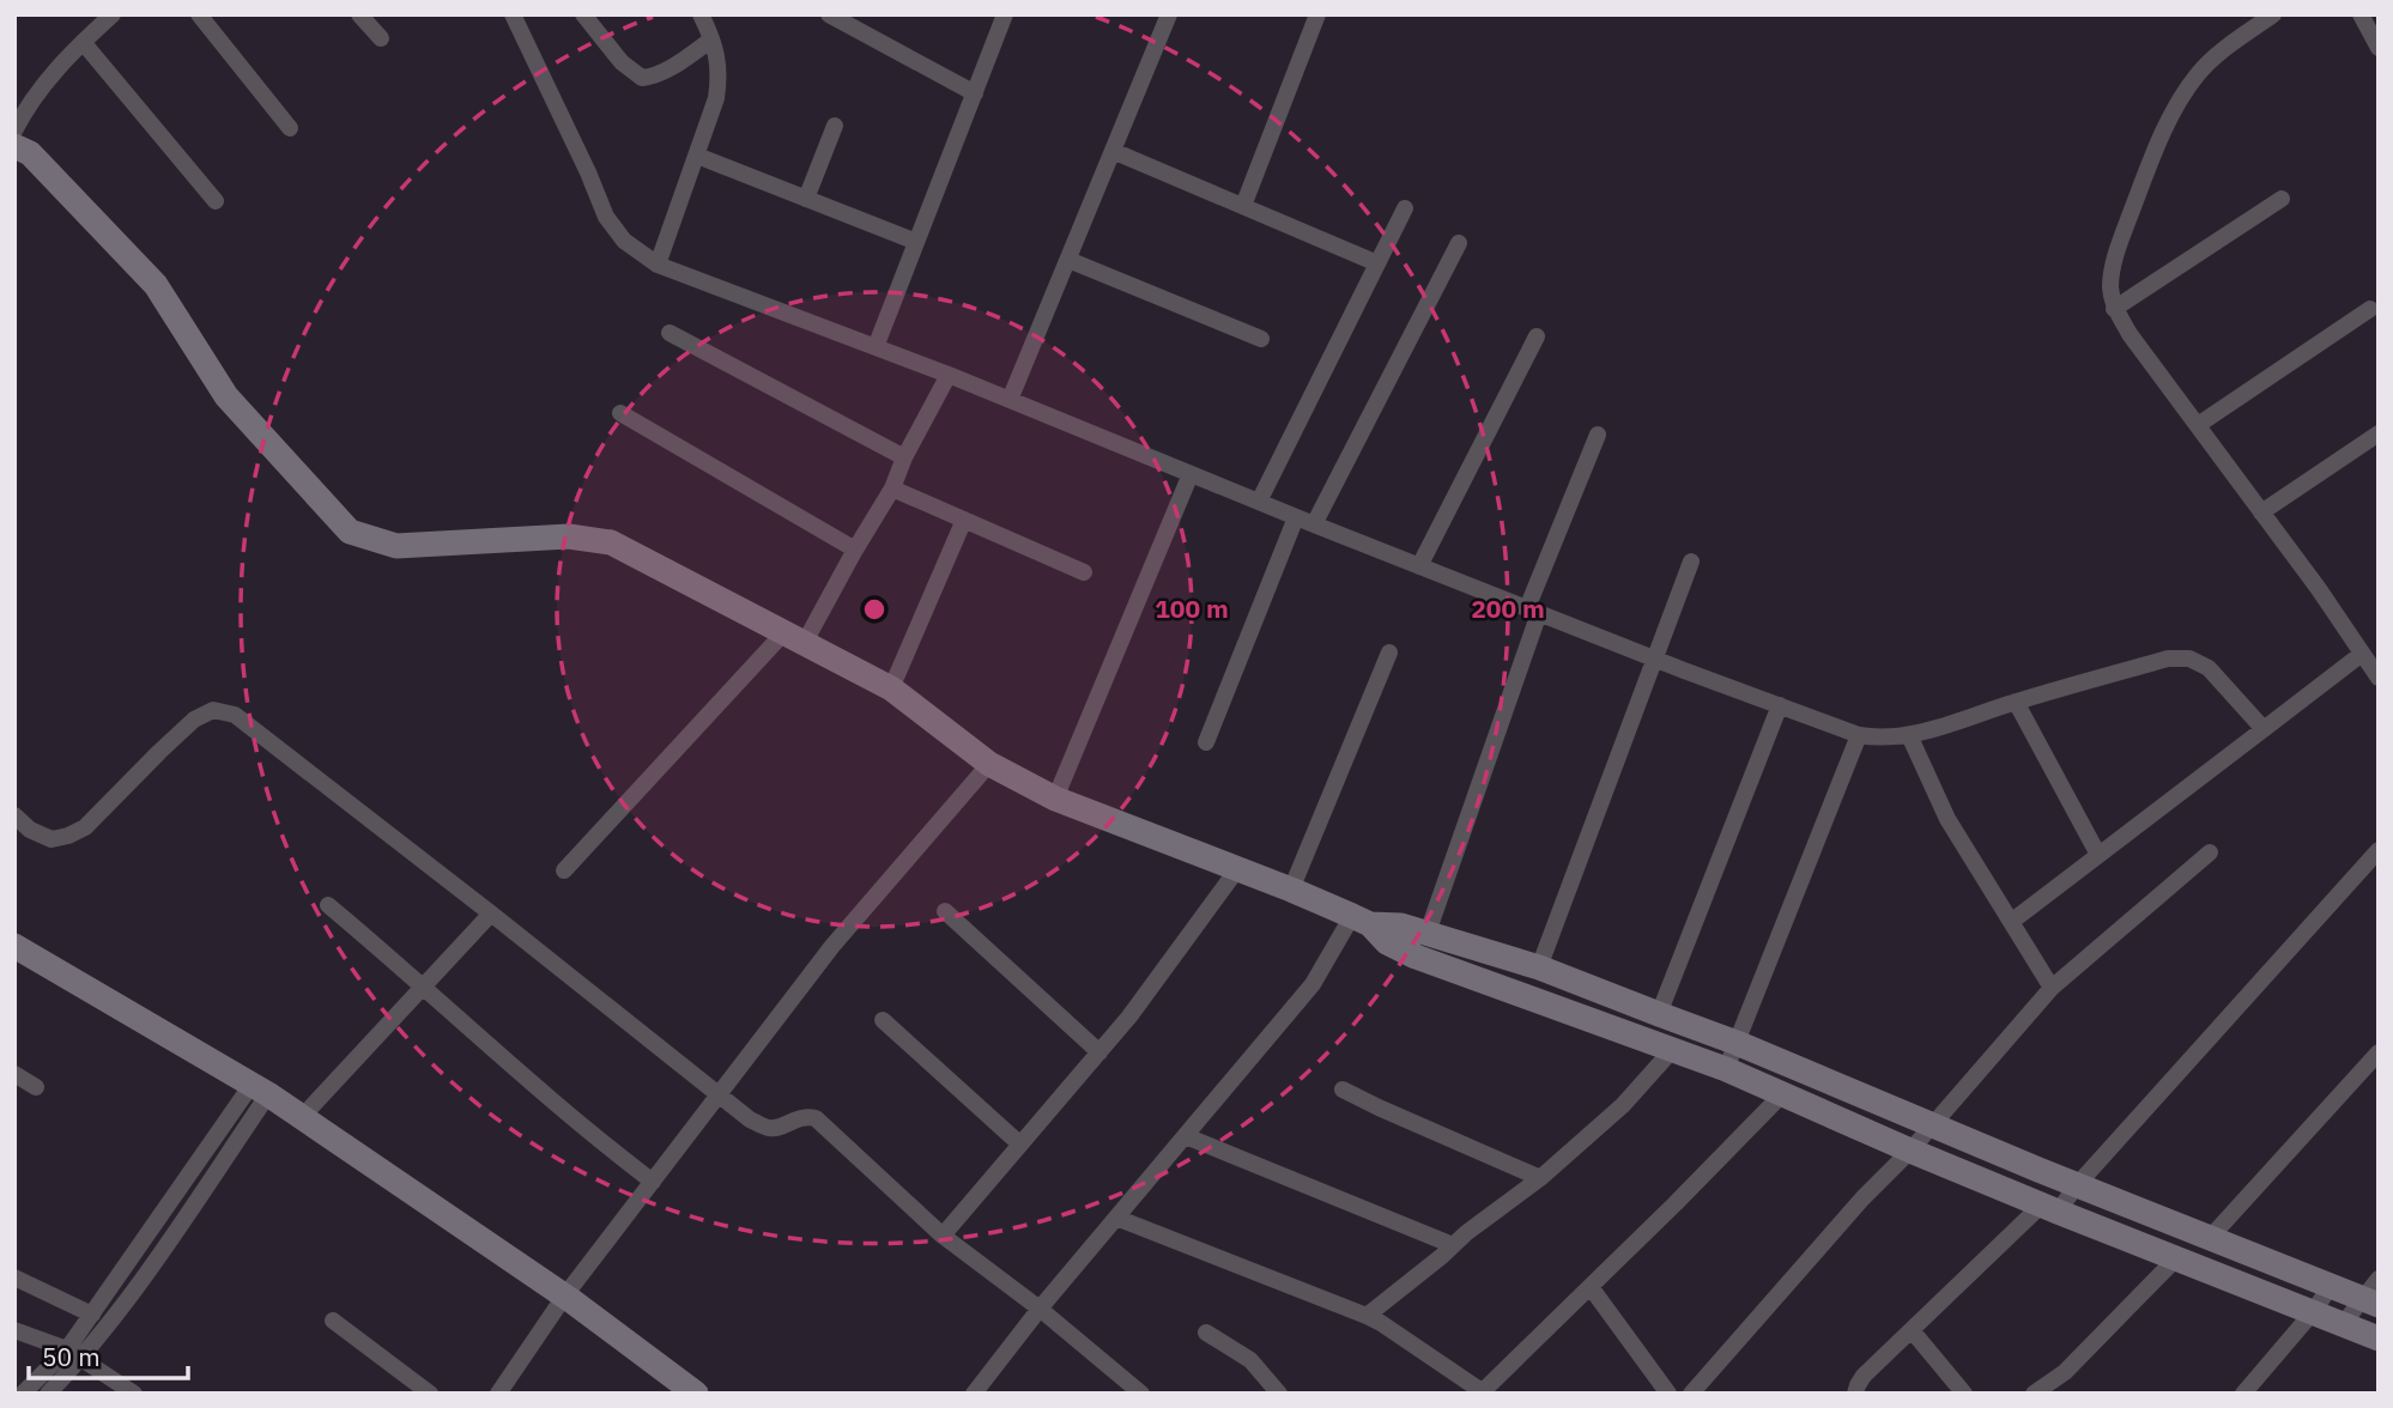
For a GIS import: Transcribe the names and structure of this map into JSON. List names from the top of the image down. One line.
{"scale_bar":"50 m","rings":["100 m","200 m"]}
